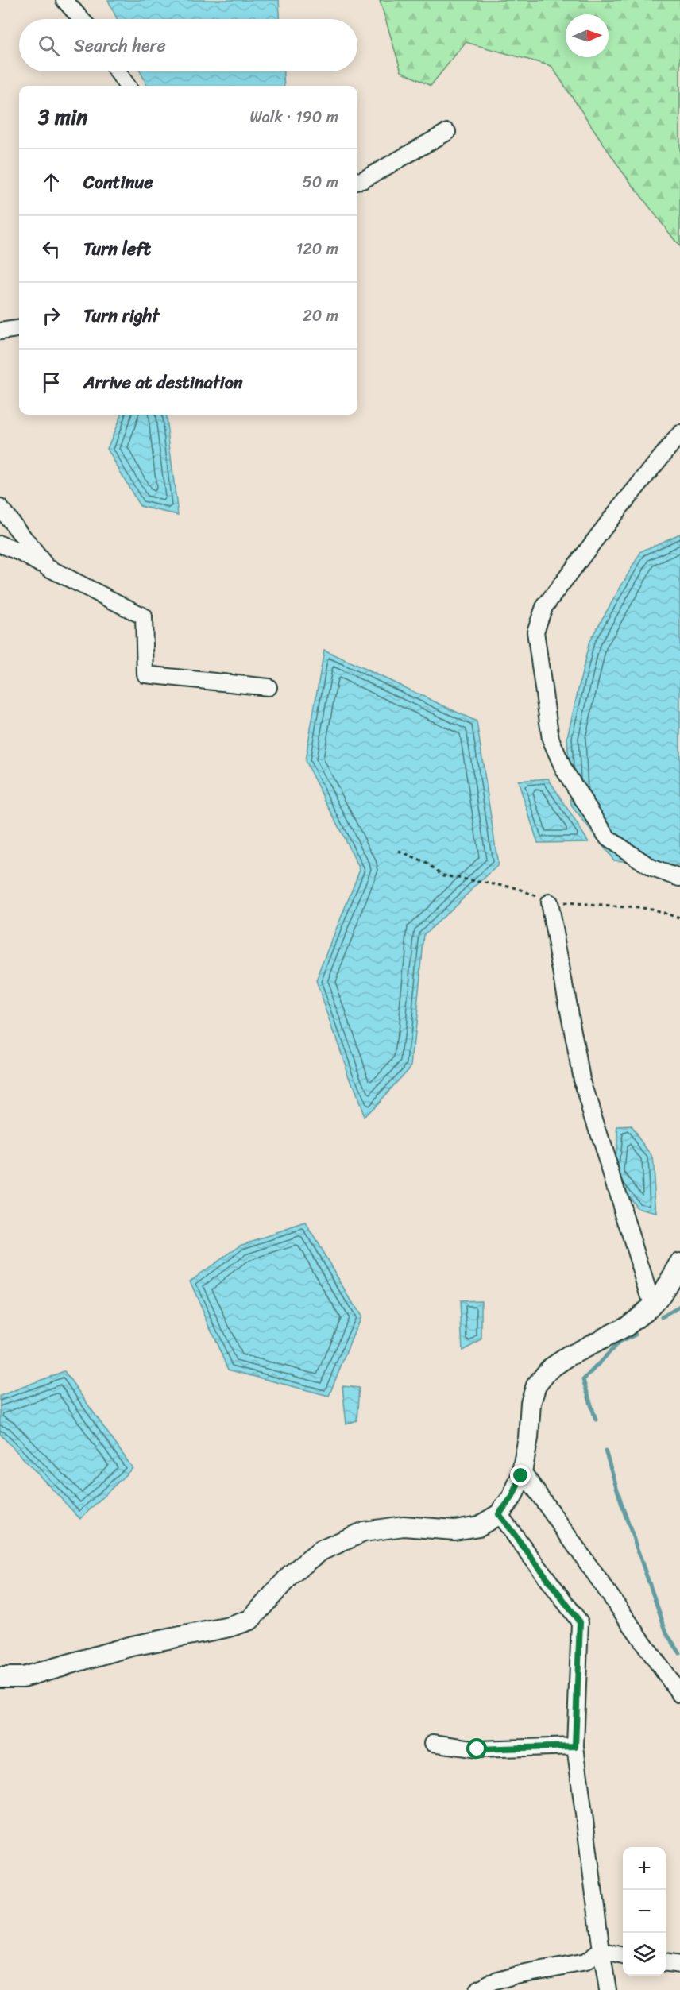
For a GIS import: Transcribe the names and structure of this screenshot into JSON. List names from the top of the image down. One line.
{"north":"right","page":{"search":"Search here","heading":["3 min","Walk · 190 m"],"list":[["Continue","50 m"],["Turn left","120 m"],["Turn right","20 m"],"Arrive at destination"],"map_buttons":["+","−"]}}
